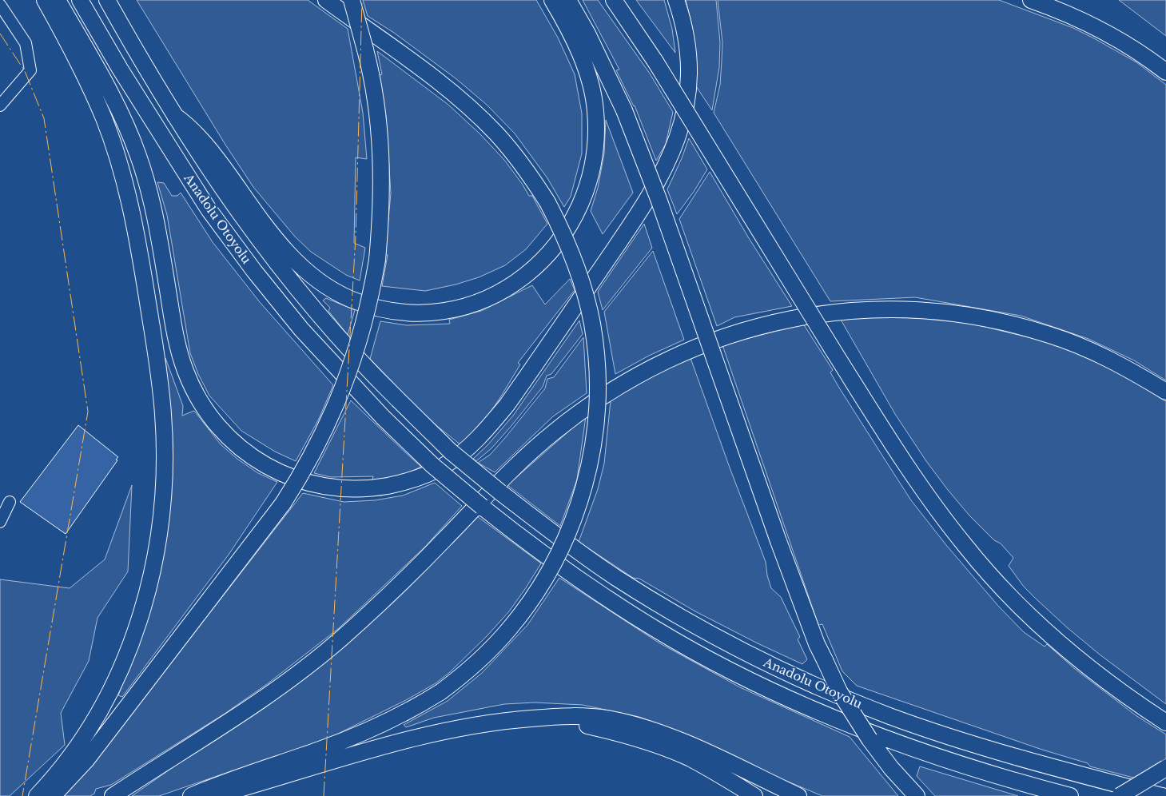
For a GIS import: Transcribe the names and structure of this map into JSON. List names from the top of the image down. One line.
{"streets":{"highway":["Anadolu Otoyolu"]}}
